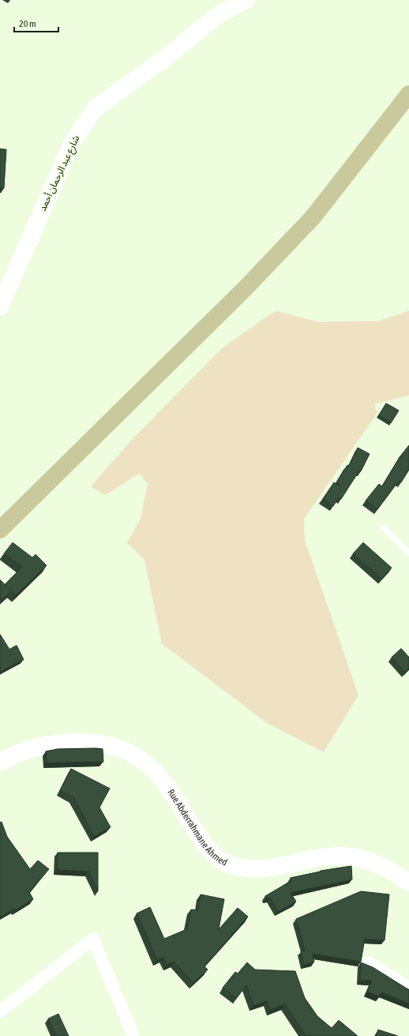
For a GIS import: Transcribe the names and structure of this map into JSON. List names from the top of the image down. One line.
{"streets":{"main road":["شارع عبد الرحمان أحمد","Rue Abderrahmane Ahmed"]},"scale_bar":"20 m"}
